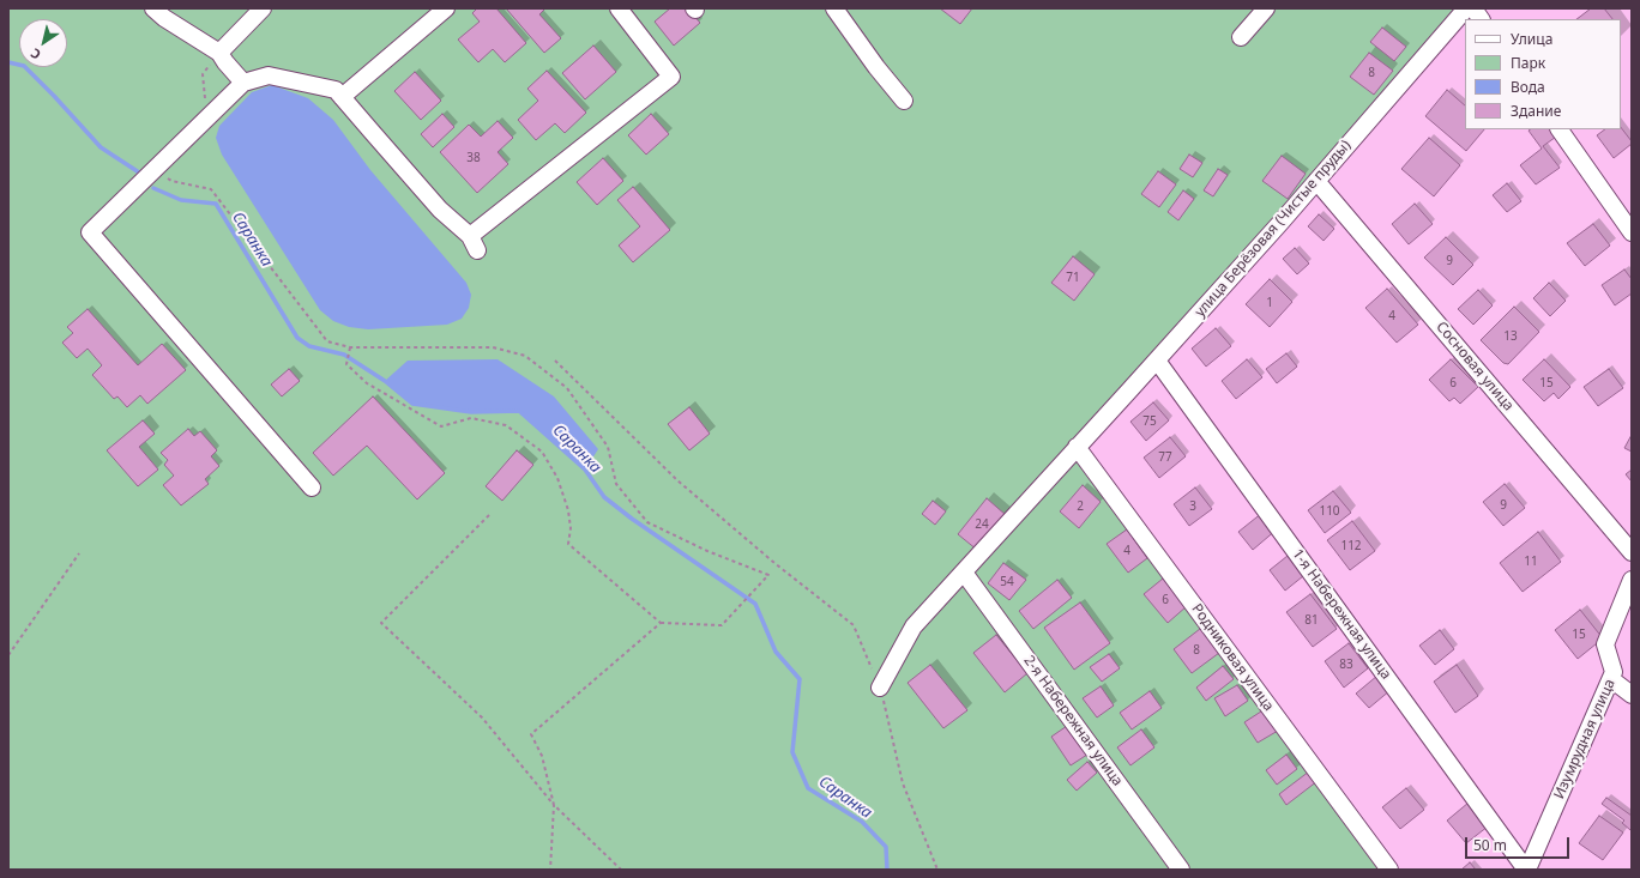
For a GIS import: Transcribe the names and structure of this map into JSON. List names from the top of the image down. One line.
{"streets":{"street":["улица Берёзовая (Чистые пруды)","Сосновая улица","1-я Набережная улица","Родниковая улица","2-я Набережная улица","Изумрудная улица"]},"crossings":[["улица Берёзовая (Чистые пруды)","Сосновая улица"],["улица Берёзовая (Чистые пруды)","1-я Набережная улица"],["улица Берёзовая (Чистые пруды)","Родниковая улица"],["улица Берёзовая (Чистые пруды)","2-я Набережная улица"],["1-я Набережная улица","Изумрудная улица"]],"water":["Саранка"],"house_numbers":["8","38","9","71","1","4","13","6","15","75","77","9","2","3","110","24","112","4","11","54","6","81","15","8","83"],"legend":["Улица","Парк","Вода","Здание"],"scale_bar":"50 m","north":"bottom left"}
